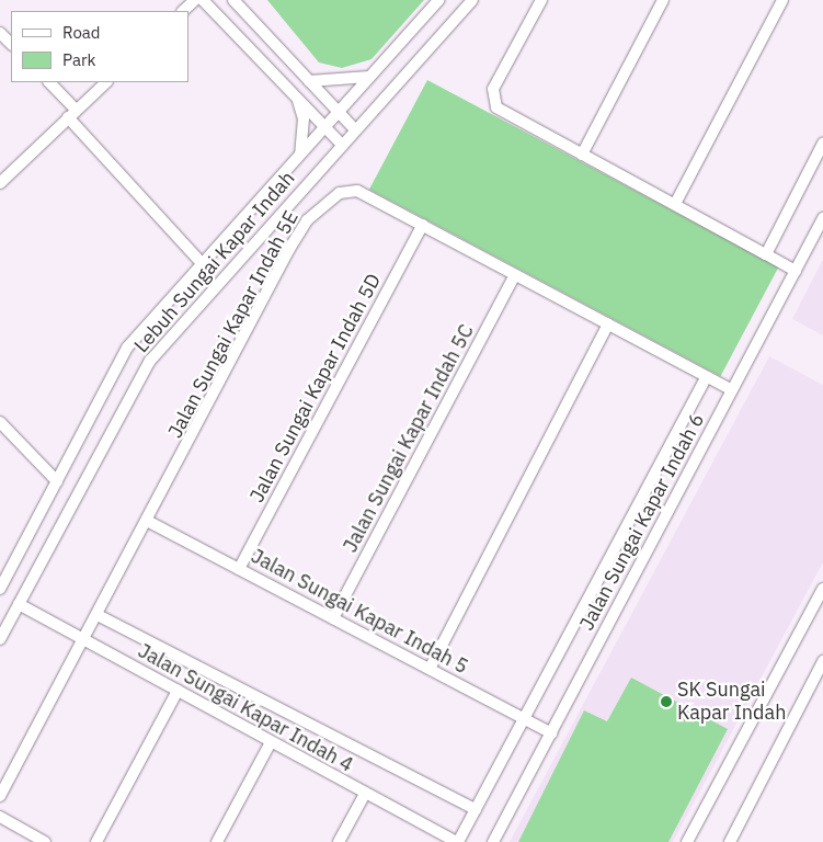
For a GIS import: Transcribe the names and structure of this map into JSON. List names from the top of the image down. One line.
{"streets":{"street":["Lebuh Sungai Kapar Indah","Jalan Sungai Kapar Indah 5E","Jalan Sungai Kapar Indah 5D","Jalan Sungai Kapar Indah 5C","Jalan Sungai Kapar Indah 6","Jalan Sungai Kapar Indah 5","Jalan Sungai Kapar Indah 4"]},"crossings":[["Lebuh Sungai Kapar Indah","Jalan Sungai Kapar Indah 4"],["Jalan Sungai Kapar Indah 5E","Jalan Sungai Kapar Indah 5D"],["Jalan Sungai Kapar Indah 5E","Jalan Sungai Kapar Indah 5C"],["Jalan Sungai Kapar Indah 5E","Jalan Sungai Kapar Indah 6"],["Jalan Sungai Kapar Indah 5E","Jalan Sungai Kapar Indah 5"],["Jalan Sungai Kapar Indah 5E","Jalan Sungai Kapar Indah 4"],["Jalan Sungai Kapar Indah 5D","Jalan Sungai Kapar Indah 5"],["Jalan Sungai Kapar Indah 5C","Jalan Sungai Kapar Indah 5"],["Jalan Sungai Kapar Indah 6","Jalan Sungai Kapar Indah 5"]],"places":["SK Sungai Kapar Indah"],"legend":["Road","Park"]}
